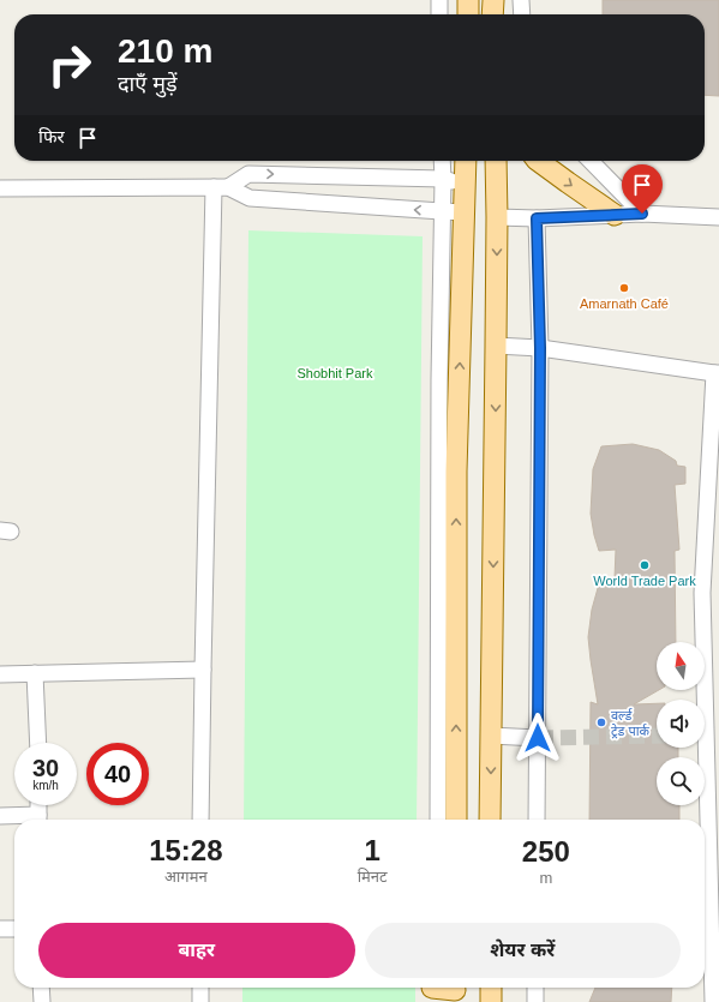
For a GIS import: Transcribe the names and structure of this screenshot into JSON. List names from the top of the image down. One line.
{"parks":["Shobhit Park"],"places":["Amarnath Café","World Trade Park","वर्ल्ड ट्रेड पार्क"],"north":"top","page":{"turn":["210 m","दाएँ मुड़ें"],"then":"फिर","speed":"30 km/h","limit":"40","eta":["15:28","आगमन","1","मिनट","250","m"],"buttons":["बाहर","शेयर करें"]}}
